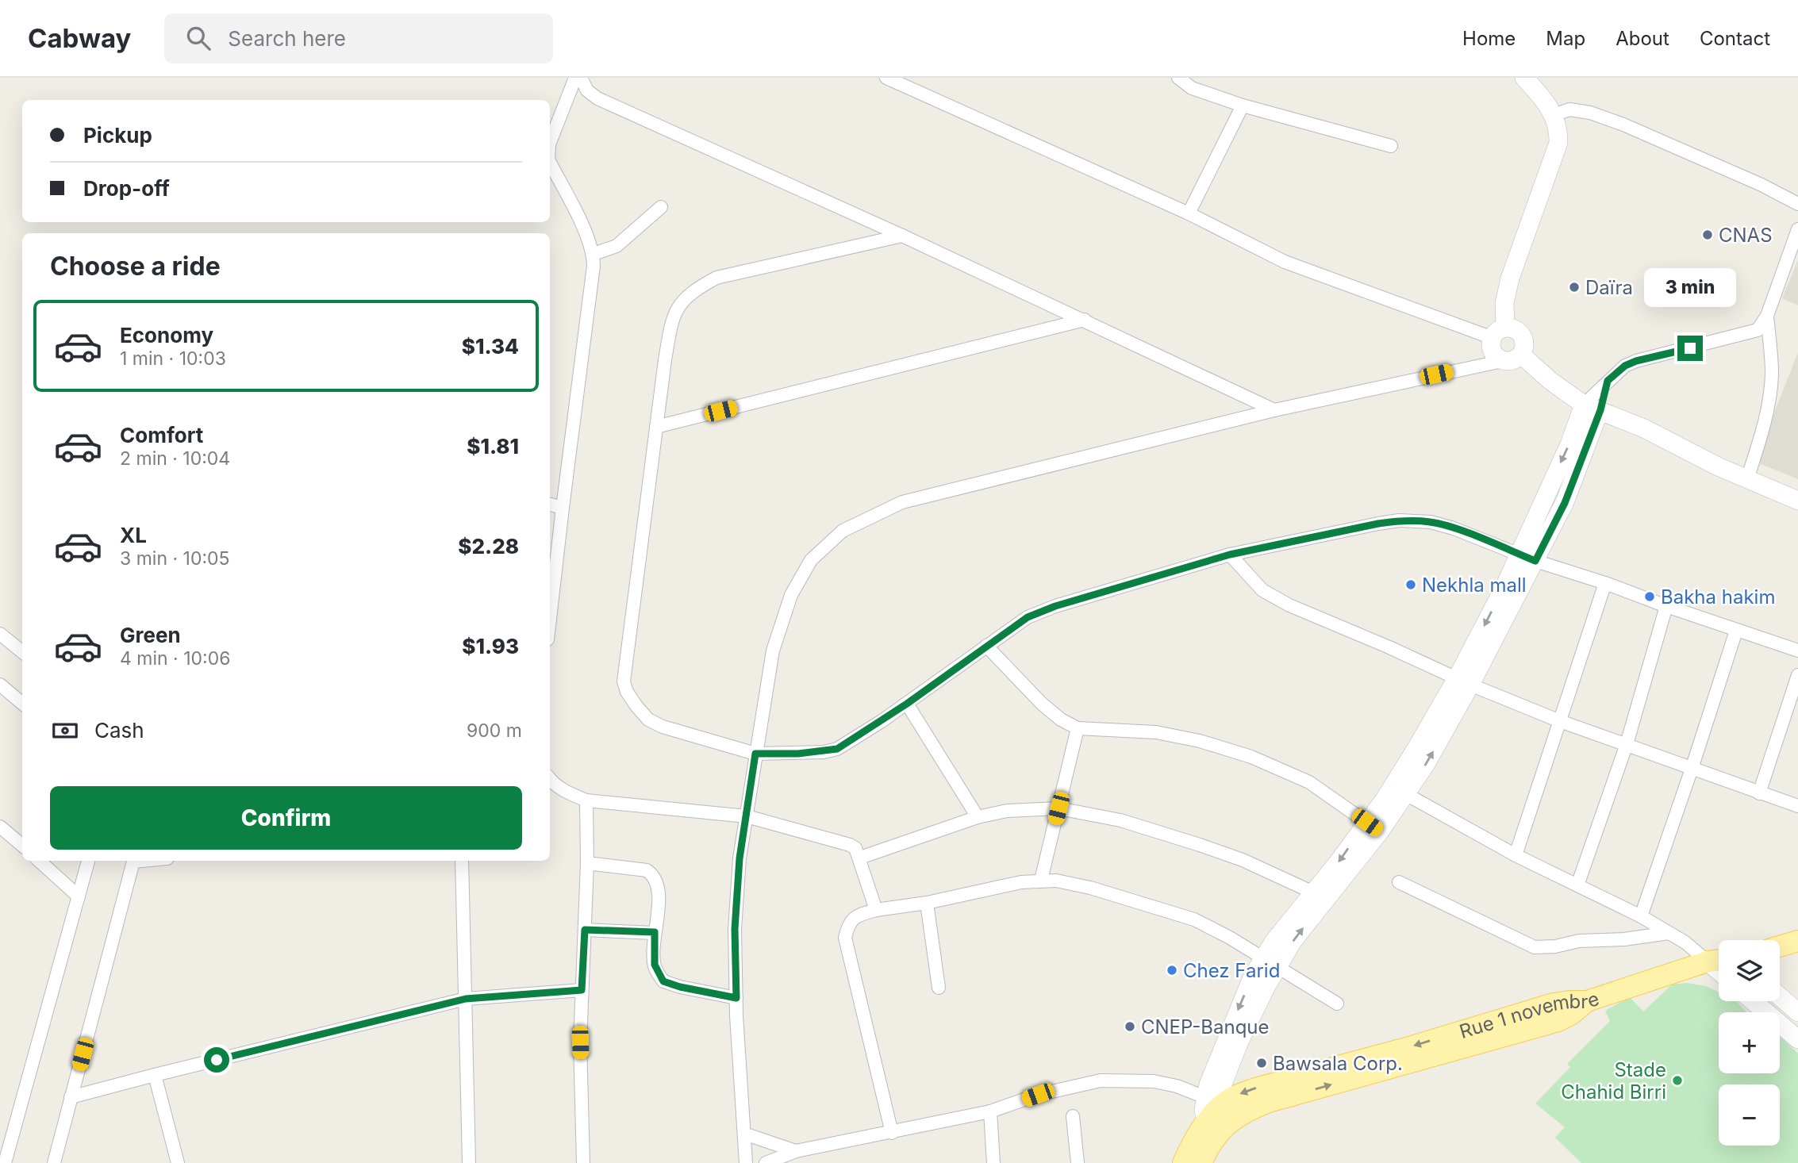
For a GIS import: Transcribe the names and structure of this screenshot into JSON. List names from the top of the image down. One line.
{"streets":{"main road":["Rue 1 novembre"]},"places":["CNAS","Daïra","Nekhla mall","Bakha hakim","Chez Farid","CNEP-Banque","Bawsala Corp.","Stade Chahid Birri"],"page":{"header":"Cabway","search":"Search here","nav":["Home","Map","About","Contact"],"banner":["Pickup","Drop-off"],"heading":"Choose a ride","bubble":"3 min","list":[{"name":"Economy","note":"1 min · 10:03","value":"$1.34"},{"name":"Comfort","note":"2 min · 10:04","value":"$1.81"},{"name":"XL","note":"3 min · 10:05","value":"$2.28"},{"name":"Green","note":"4 min · 10:06","value":"$1.93"}],"pay":["Cash","900 m"],"buttons":"Confirm","map_buttons":["+","−"]}}
